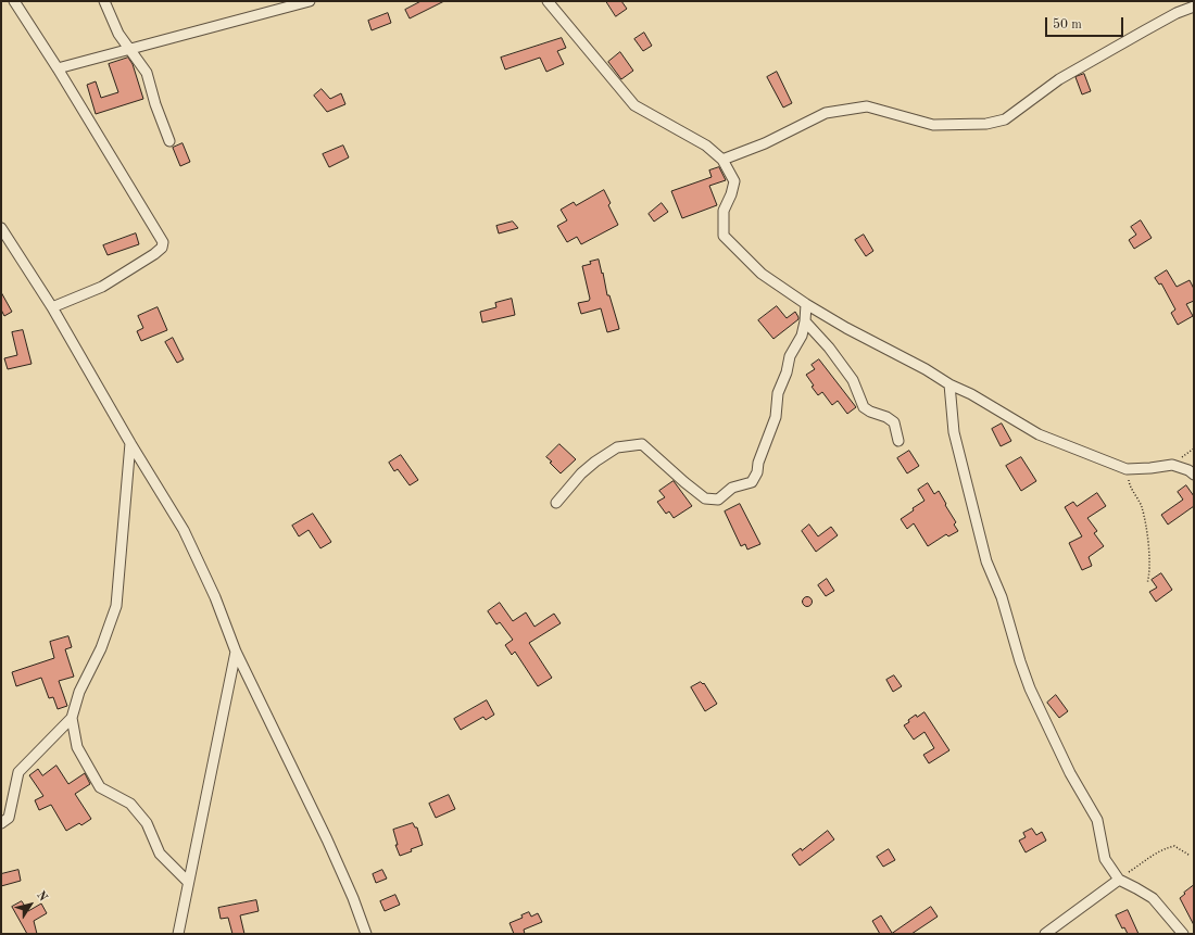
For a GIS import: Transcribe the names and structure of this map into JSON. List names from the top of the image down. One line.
{"scale_bar":"50 m","north":"top right"}
